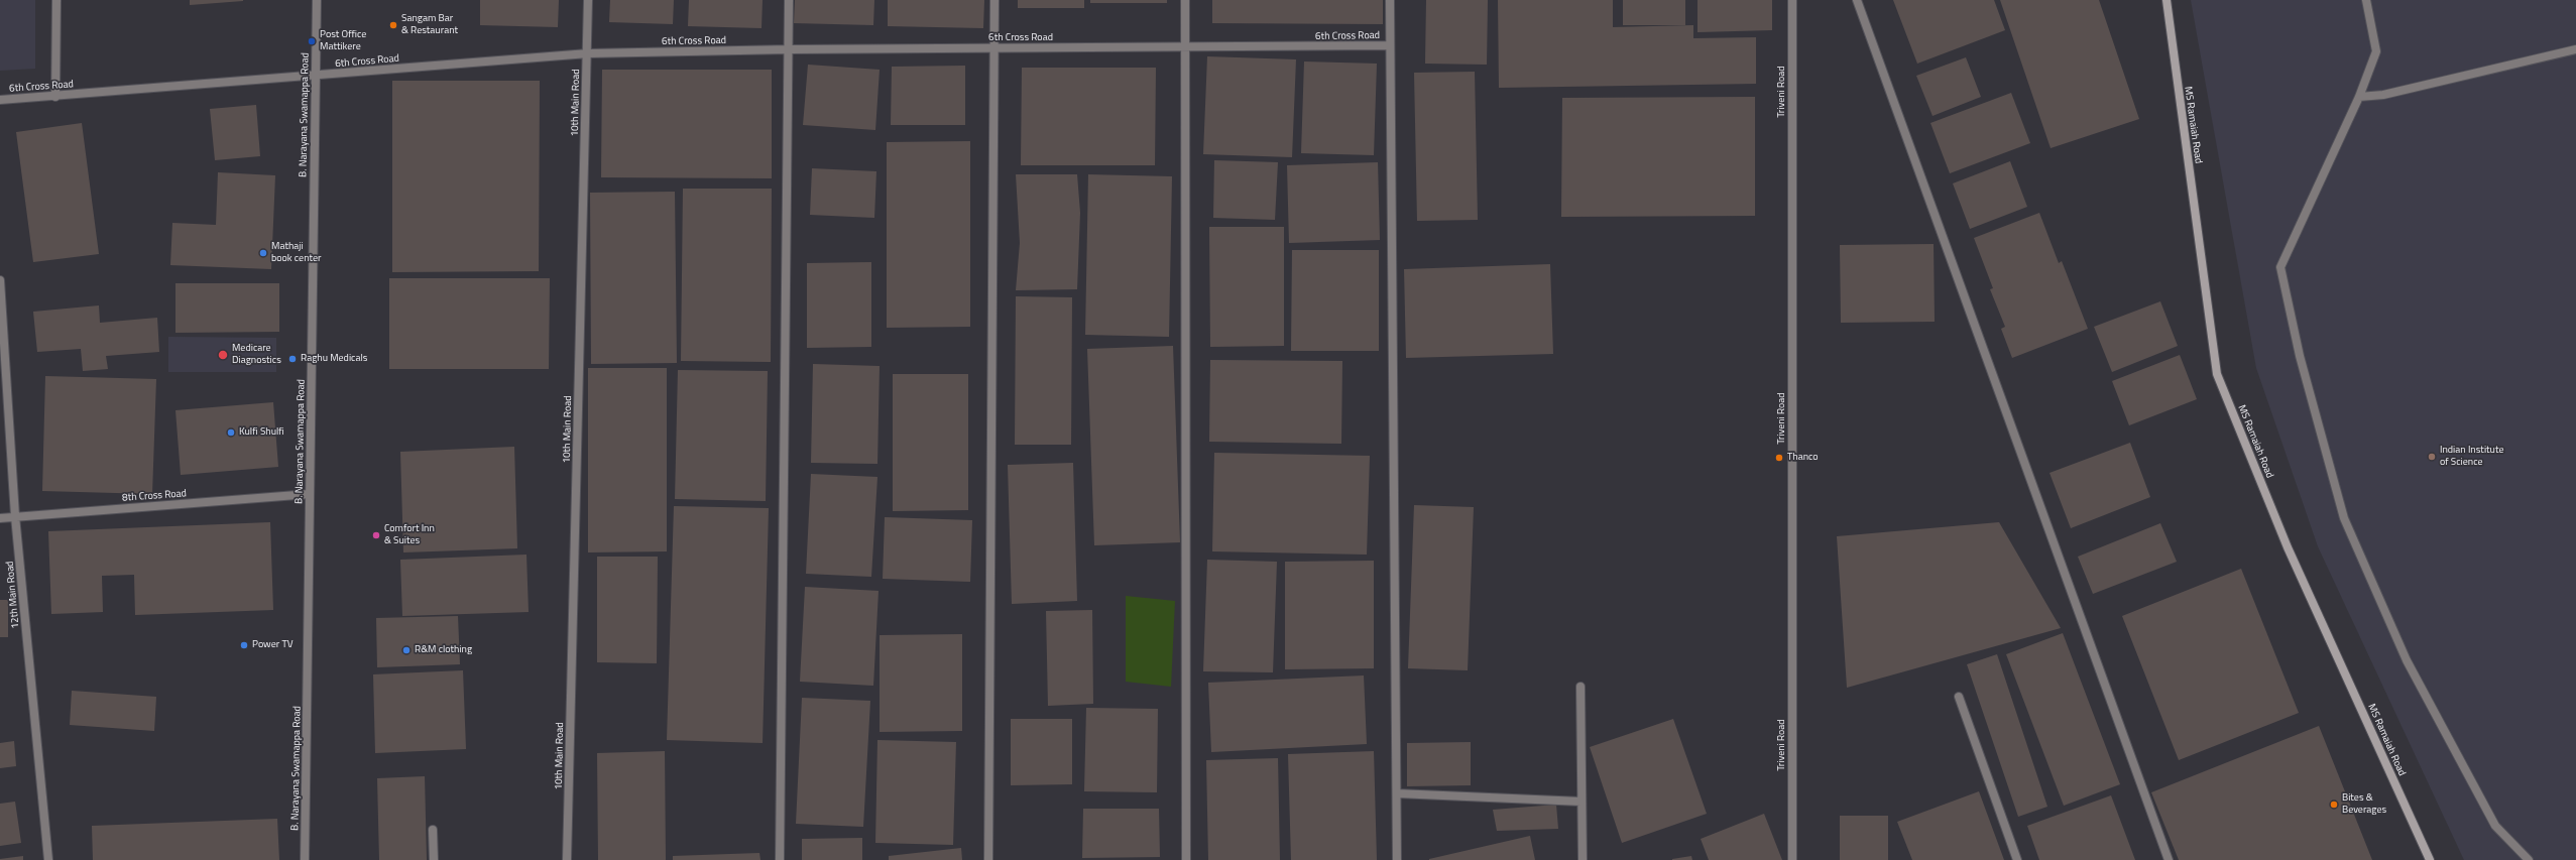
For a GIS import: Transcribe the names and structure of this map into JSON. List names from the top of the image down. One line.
{"streets":{"main road":["MS Ramaiah Road"],"street":["6th Cross Road","Triveni Road","10th Main Road","B. Narayana Swamappa Road","8th Cross Road","12th Main Road"]},"crossings":[["6th Cross Road","10th Main Road"],["6th Cross Road","B. Narayana Swamappa Road"],["B. Narayana Swamappa Road","8th Cross Road"],["8th Cross Road","12th Main Road"]],"places":["Sangam Bar & Restaurant","Post Office Mattikere","Mathaji book center","Medicare Diagnostics","Raghu Medicals","Kulfi Shulfi","Indian Institute of Science","Thanco","Comfort Inn & Suites","Power TV","R&M clothing","Bites & Beverages"]}
